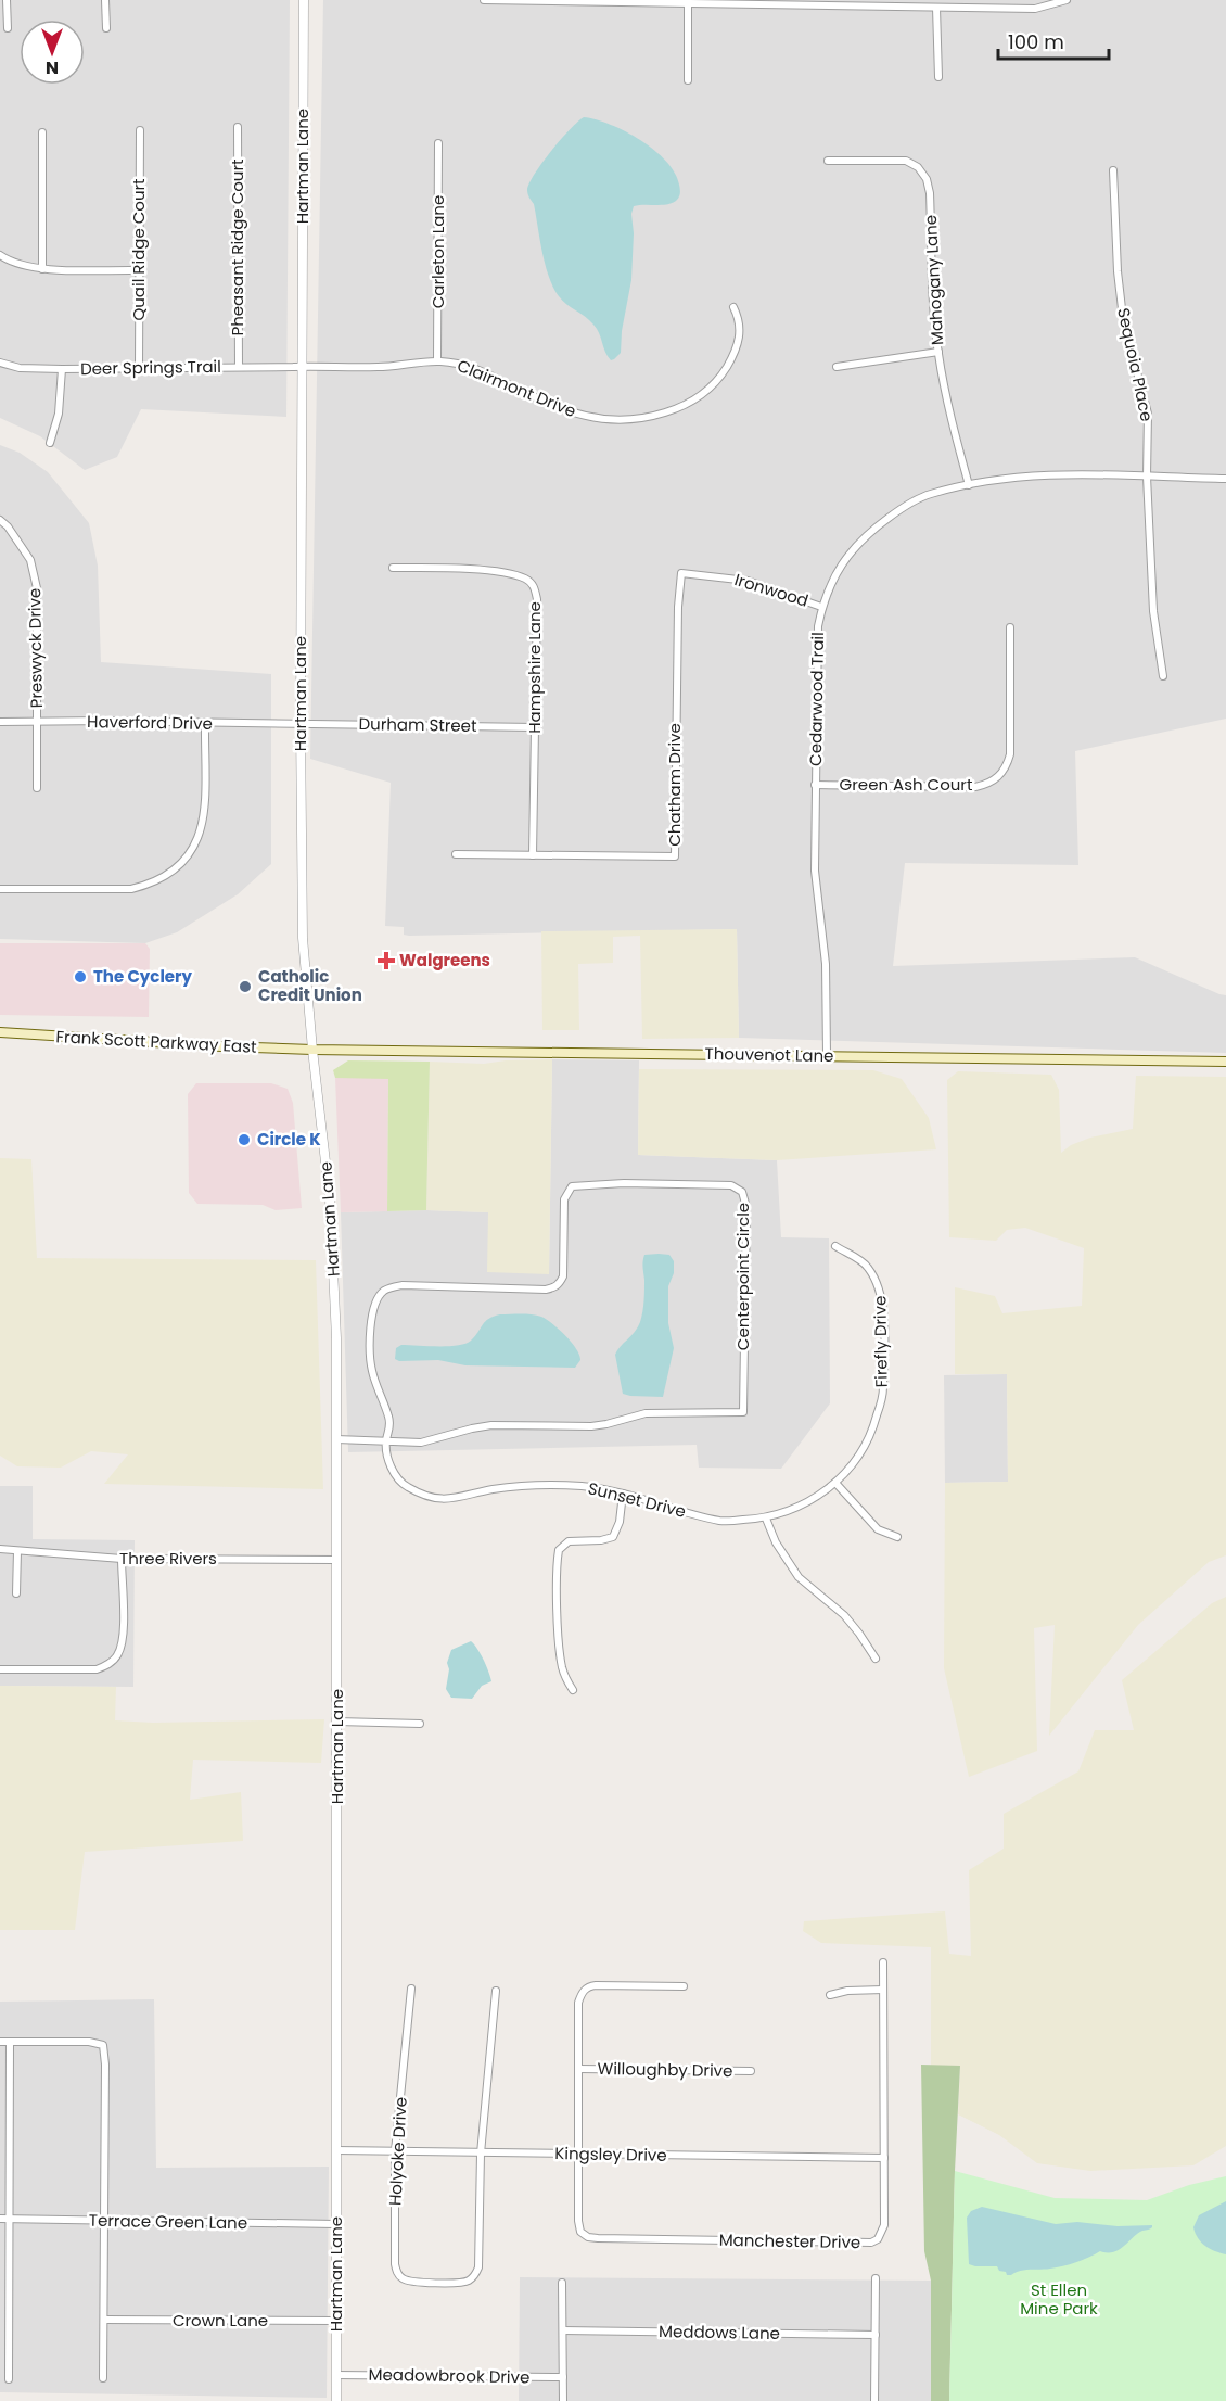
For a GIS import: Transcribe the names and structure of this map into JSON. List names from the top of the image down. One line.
{"streets":{"main road":["Frank Scott Parkway East","Thouvenot Lane"],"street":["Hartman Lane","Pheasant Ridge Court","Quail Ridge Court","Carleton Lane","Mahogany Lane","Sequoia Place","Deer Springs Trail","Clairmont Drive","Ironwood","Preswyck Drive","Hampshire Lane","Cedarwood Trail","Haverford Drive","Durham Street","Chatham Drive","Green Ash Court","Centerpoint Circle","Firefly Drive","Sunset Drive","Three Rivers","Willoughby Drive","Holyoke Drive","Kingsley Drive","Terrace Green Lane","Manchester Drive","Crown Lane","Meddows Lane","Meadowbrook Drive"]},"crossings":[["Hartman Lane","Deer Springs Trail"],["Hartman Lane","Clairmont Drive"],["Hartman Lane","Haverford Drive"],["Hartman Lane","Durham Street"],["Hartman Lane","Frank Scott Parkway East"],["Hartman Lane","Thouvenot Lane"],["Hartman Lane","Centerpoint Circle"],["Hartman Lane","Three Rivers"],["Hartman Lane","Kingsley Drive"],["Hartman Lane","Terrace Green Lane"],["Hartman Lane","Crown Lane"],["Hartman Lane","Meadowbrook Drive"],["Pheasant Ridge Court","Deer Springs Trail"],["Quail Ridge Court","Deer Springs Trail"],["Carleton Lane","Clairmont Drive"],["Mahogany Lane","Cedarwood Trail"],["Sequoia Place","Cedarwood Trail"],["Deer Springs Trail","Clairmont Drive"],["Ironwood","Cedarwood Trail"],["Ironwood","Chatham Drive"],["Preswyck Drive","Haverford Drive"],["Hampshire Lane","Durham Street"],["Hampshire Lane","Chatham Drive"],["Cedarwood Trail","Green Ash Court"],["Cedarwood Trail","Thouvenot Lane"],["Haverford Drive","Durham Street"],["Frank Scott Parkway East","Thouvenot Lane"],["Centerpoint Circle","Sunset Drive"],["Firefly Drive","Sunset Drive"],["Willoughby Drive","Manchester Drive"],["Holyoke Drive","Kingsley Drive"],["Kingsley Drive","Manchester Drive"]],"parks":["St Ellen Mine Park"],"places":{"health":["Walgreens"],"other":["The Cyclery","Catholic Credit Union","Circle K"]},"scale_bar":"100 m","north":"bottom"}
